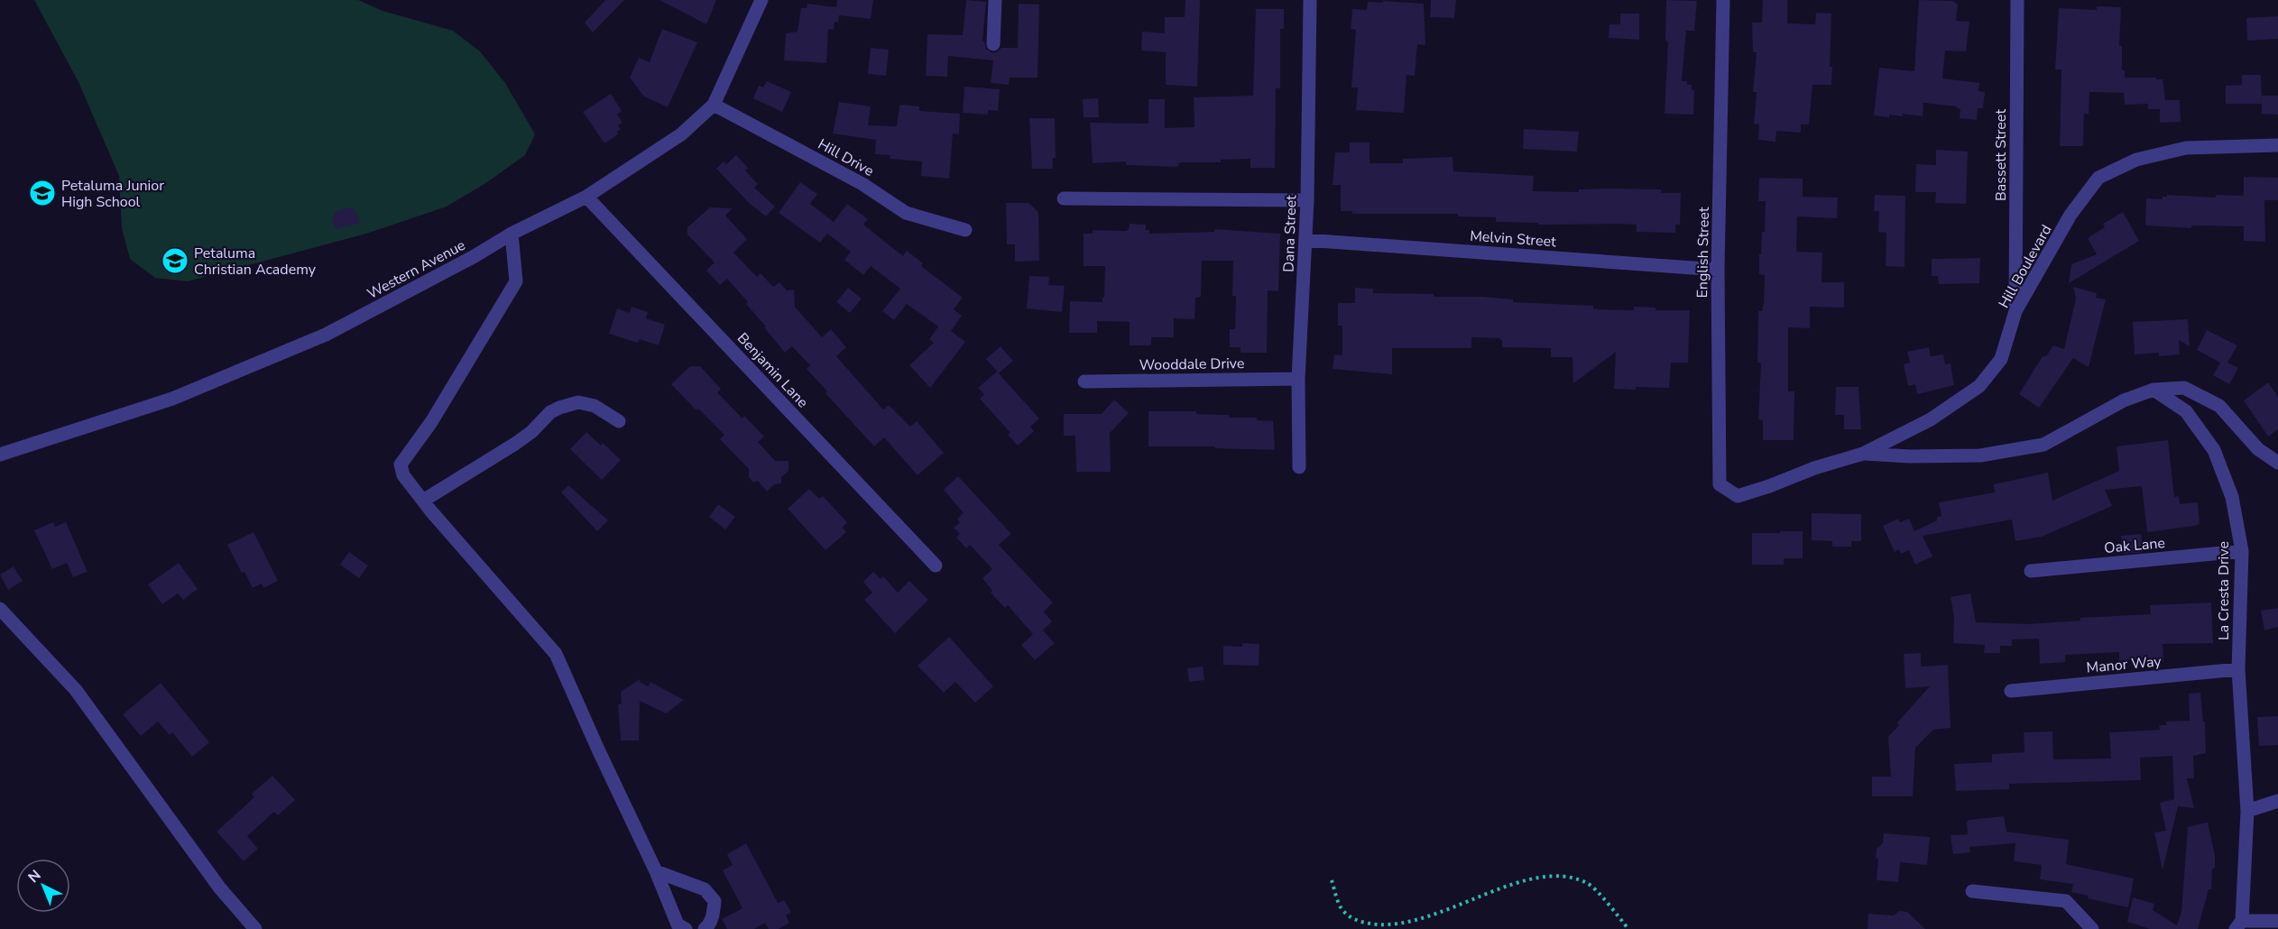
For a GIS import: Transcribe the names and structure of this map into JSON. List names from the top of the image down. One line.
{"streets":{"street":["Bassett Street","Hill Drive","Dana Street","Melvin Street","English Street","Hill Boulevard","Western Avenue","Wooddale Drive","Benjamin Lane","Oak Lane","La Cresta Drive","Manor Way"]},"crossings":[["Bassett Street","Hill Boulevard"],["Hill Drive","Western Avenue"],["Dana Street","Melvin Street"],["Dana Street","Wooddale Drive"],["Melvin Street","English Street"],["English Street","Hill Boulevard"],["Western Avenue","Benjamin Lane"],["Oak Lane","La Cresta Drive"],["La Cresta Drive","Manor Way"]],"places":{"school or university":["Petaluma Junior High School","Petaluma Christian Academy"]},"north":"top left"}
